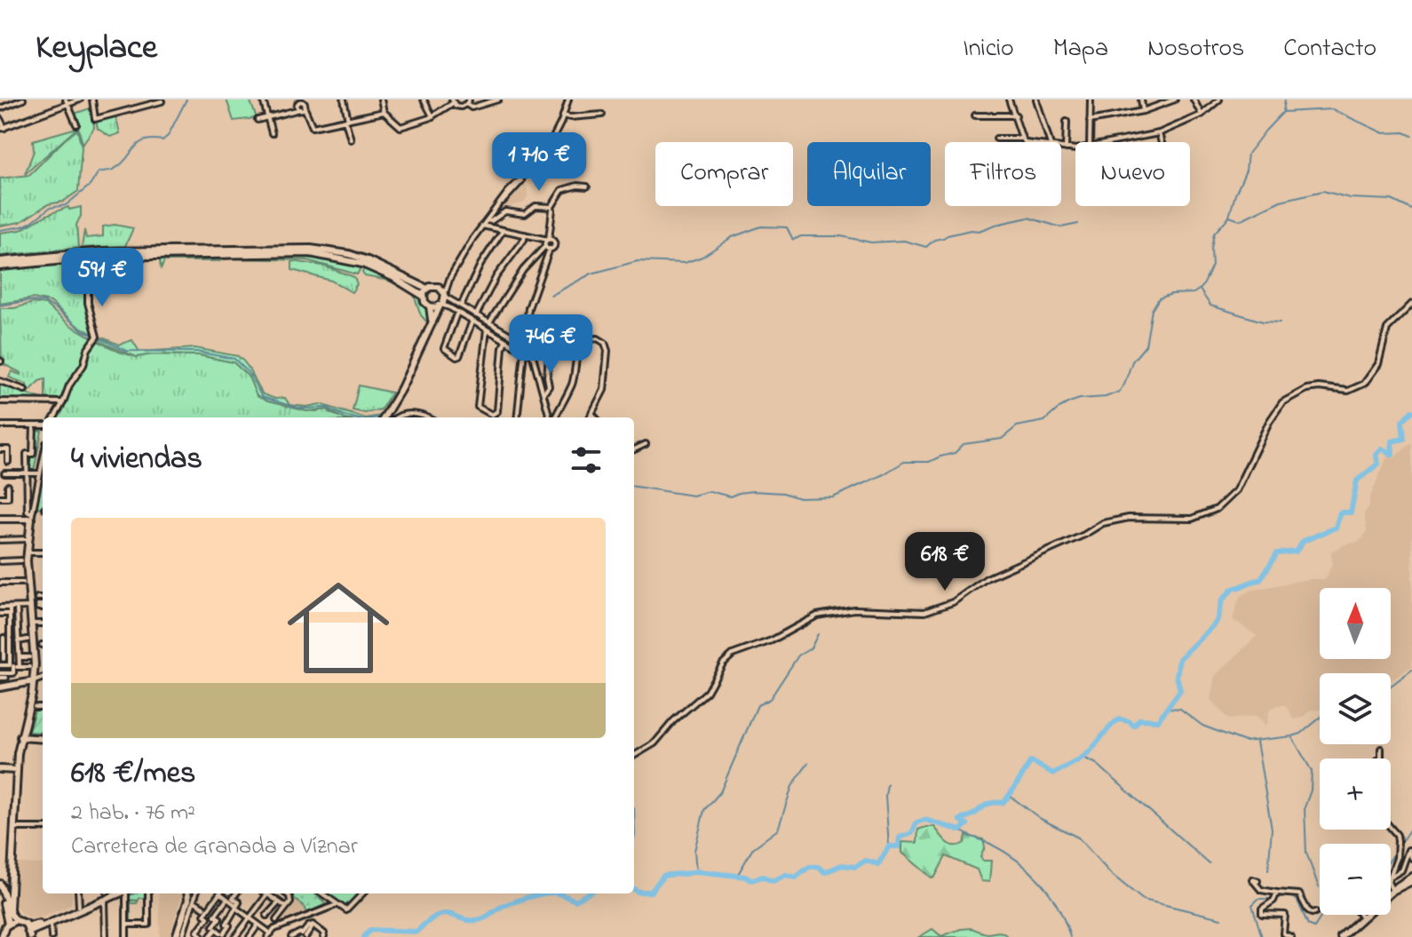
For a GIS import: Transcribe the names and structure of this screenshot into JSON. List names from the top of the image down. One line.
{"north":"top","page":{"header":"Keyplace","nav":["Inicio","Mapa","Nosotros","Contacto"],"price":["1 710 €","591 €","746 €","618 €"],"chip":["Comprar","Alquilar","Filtros","Nuevo"],"heading":"4 viviendas","list":[{"name":"618 €/mes","note":"2 hab. · 76 m² · Carretera de Granada a Víznar"}],"map_buttons":["+","−"]}}
